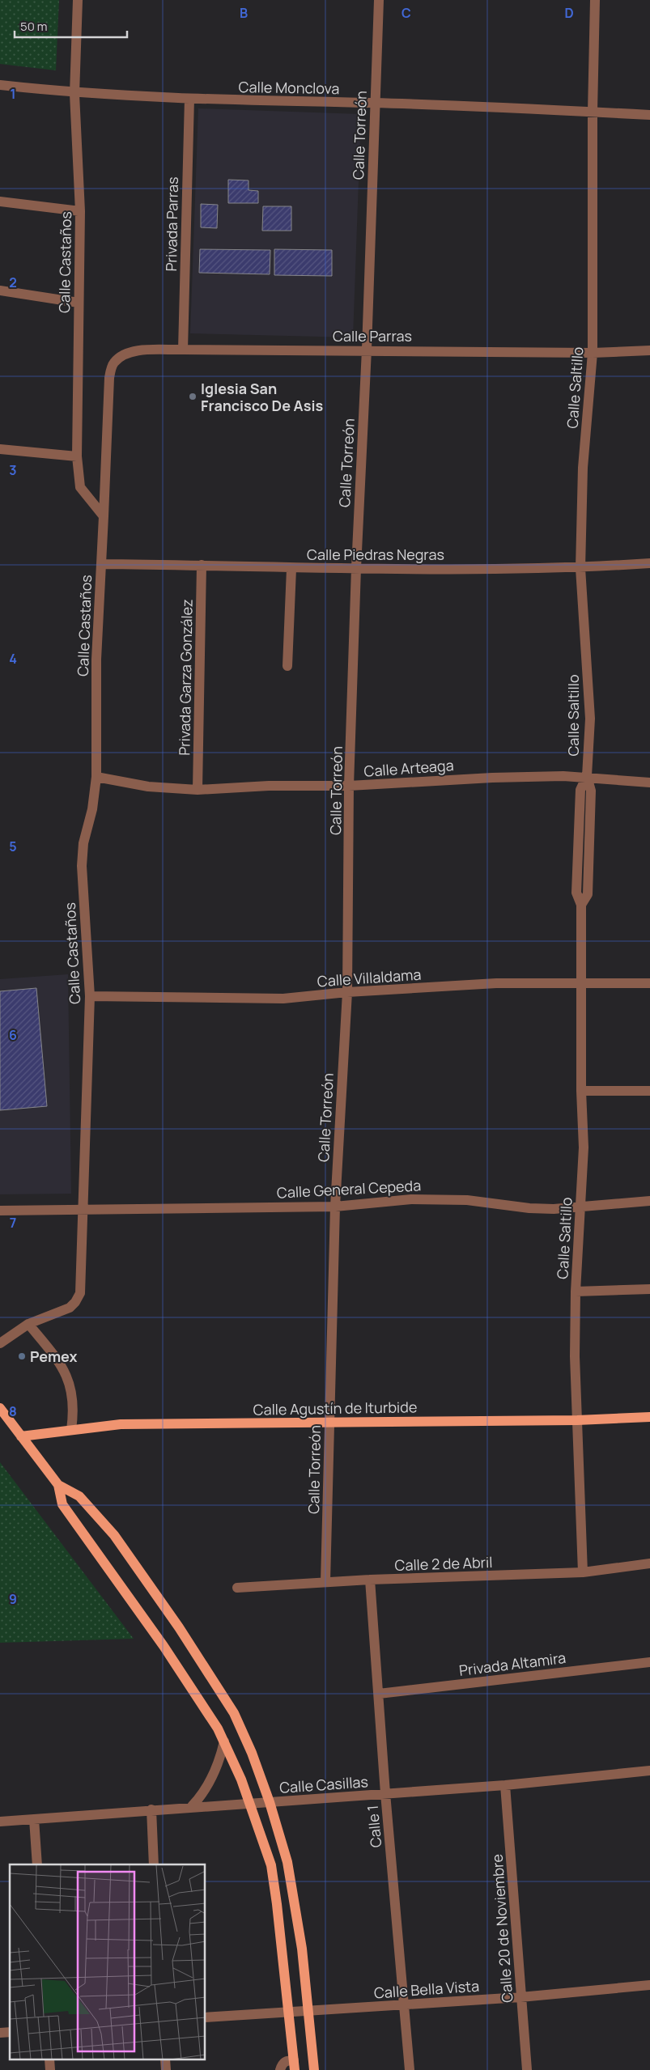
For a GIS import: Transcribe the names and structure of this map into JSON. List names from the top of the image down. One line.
{"streets":{"main road":["Calle Agustín de Iturbide"],"street":["Calle Monclova","Calle Torreón","Privada Parras","Calle Castaños","Calle Parras","Calle Saltillo","Calle Piedras Negras","Privada Garza González","Calle Arteaga","Calle Villaldama","Calle General Cepeda","Calle 2 de Abril","Privada Altamira","Calle Casillas","Calle 1","Calle 20 de Noviembre","Calle Bella Vista"]},"crossings":[["Calle Monclova","Calle Torreón"],["Calle Monclova","Privada Parras"],["Calle Monclova","Calle Castaños"],["Calle Monclova","Calle Saltillo"],["Calle Torreón","Calle Parras"],["Calle Torreón","Calle Piedras Negras"],["Calle Torreón","Calle Arteaga"],["Calle Torreón","Calle Villaldama"],["Calle Torreón","Calle General Cepeda"],["Calle Torreón","Calle Agustín de Iturbide"],["Calle Torreón","Calle 2 de Abril"],["Privada Parras","Calle Parras"],["Calle Castaños","Calle Parras"],["Calle Castaños","Calle Piedras Negras"],["Calle Castaños","Calle Arteaga"],["Calle Castaños","Calle Villaldama"],["Calle Castaños","Calle General Cepeda"],["Calle Parras","Calle Saltillo"],["Calle Saltillo","Calle Piedras Negras"],["Calle Saltillo","Calle Arteaga"],["Calle Saltillo","Calle Villaldama"],["Calle Saltillo","Calle General Cepeda"],["Calle Saltillo","Calle Agustín de Iturbide"],["Calle Saltillo","Calle 2 de Abril"],["Calle Piedras Negras","Privada Garza González"],["Privada Garza González","Calle Arteaga"],["Calle 2 de Abril","Calle 1"],["Privada Altamira","Calle 1"],["Calle Casillas","Calle 1"],["Calle Casillas","Calle 20 de Noviembre"],["Calle 1","Calle Bella Vista"],["Calle 20 de Noviembre","Calle Bella Vista"]],"places":["Iglesia San Francisco De Asis","Pemex"],"scale_bar":"50 m","grid":{"columns":["B","C","D"],"rows":["1","2","3","4","5","6","7","8","9"]}}
